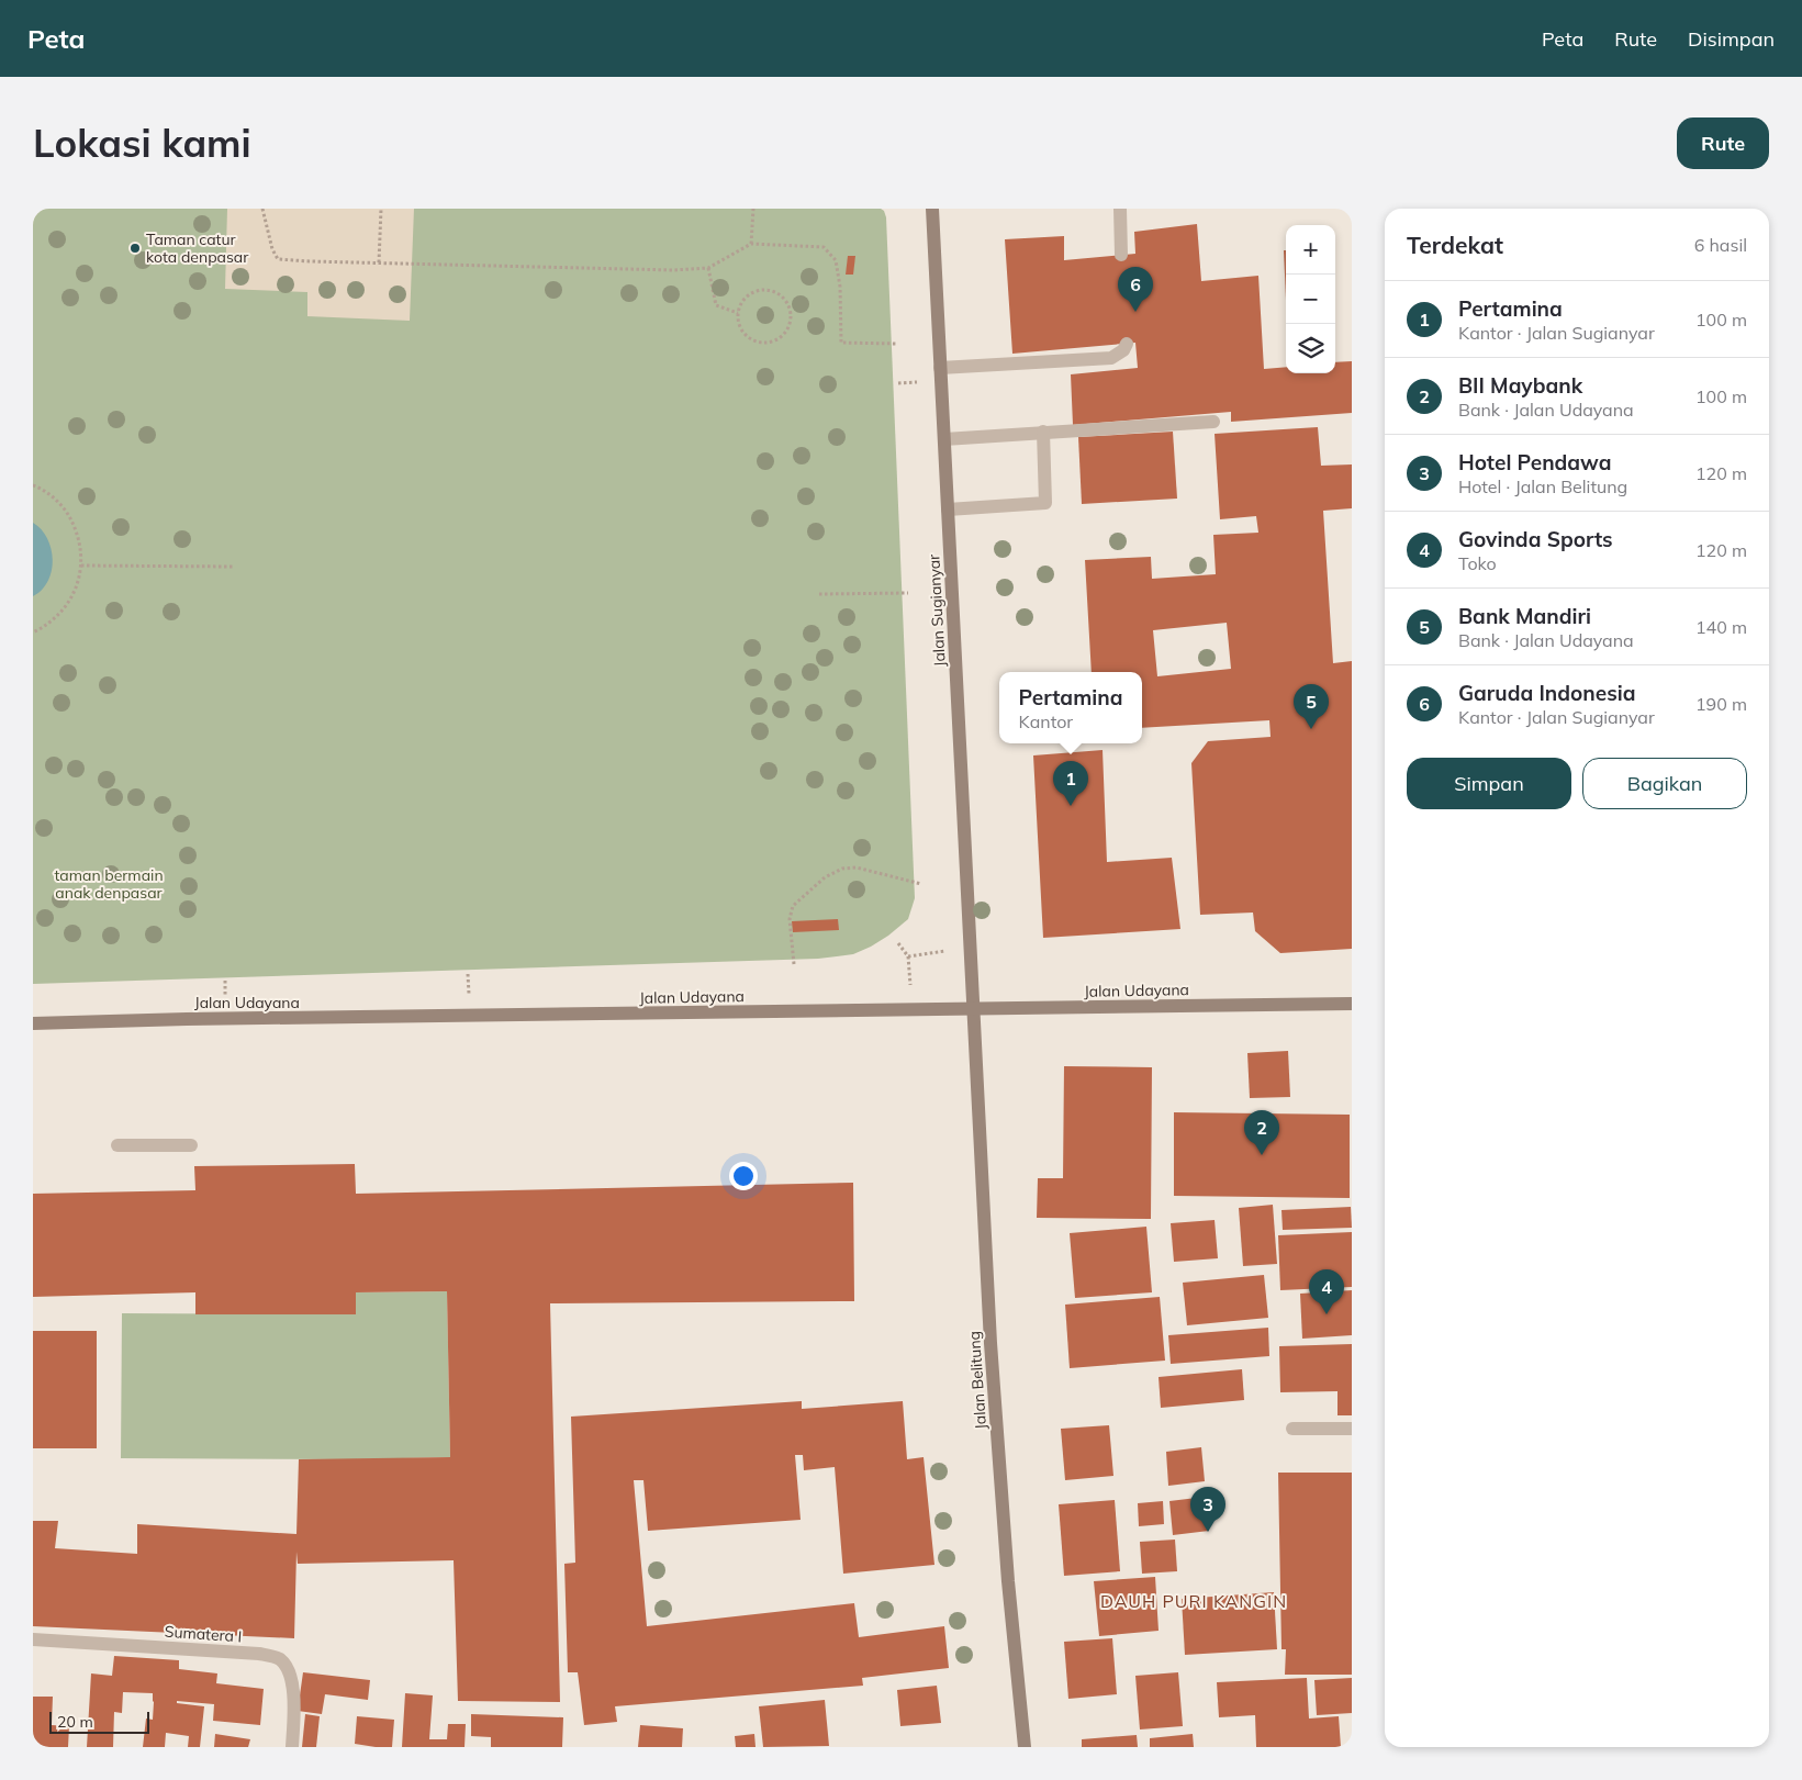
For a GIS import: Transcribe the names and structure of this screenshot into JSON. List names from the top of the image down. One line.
{"streets":{"main road":["Jalan Sugianyar","Jalan Udayana","Jalan Belitung"],"street":["Sumatera I"]},"crossings":[["Jalan Sugianyar","Jalan Udayana"],["Jalan Sugianyar","Jalan Belitung"],["Jalan Udayana","Jalan Belitung"]],"districts":["DAUH PURI KANGIN"],"parks":["taman bermain anak denpasar"],"places":["Taman catur kota denpasar"],"scale_bar":"20 m","page":{"header":"Peta","nav":["Peta","Rute","Disimpan"],"buttons":["Rute",["Simpan","Bagikan"]],"title":"Lokasi kami","heading":["Terdekat","6 hasil"],"map_buttons":["+","−"],"pins":["6","5","1","2","4","3"],"list":[{"mark":"1","name":"Pertamina","note":"Kantor · Jalan Sugianyar","value":"100 m"},{"mark":"2","name":"BII Maybank","note":"Bank · Jalan Udayana","value":"100 m"},{"mark":"3","name":"Hotel Pendawa","note":"Hotel · Jalan Belitung","value":"120 m"},{"mark":"4","name":"Govinda Sports","note":"Toko","value":"120 m"},{"mark":"5","name":"Bank Mandiri","note":"Bank · Jalan Udayana","value":"140 m"},{"mark":"6","name":"Garuda Indonesia","note":"Kantor · Jalan Sugianyar","value":"190 m"}],"popup":["Pertamina","Kantor"],"scale":"20 m"}}
